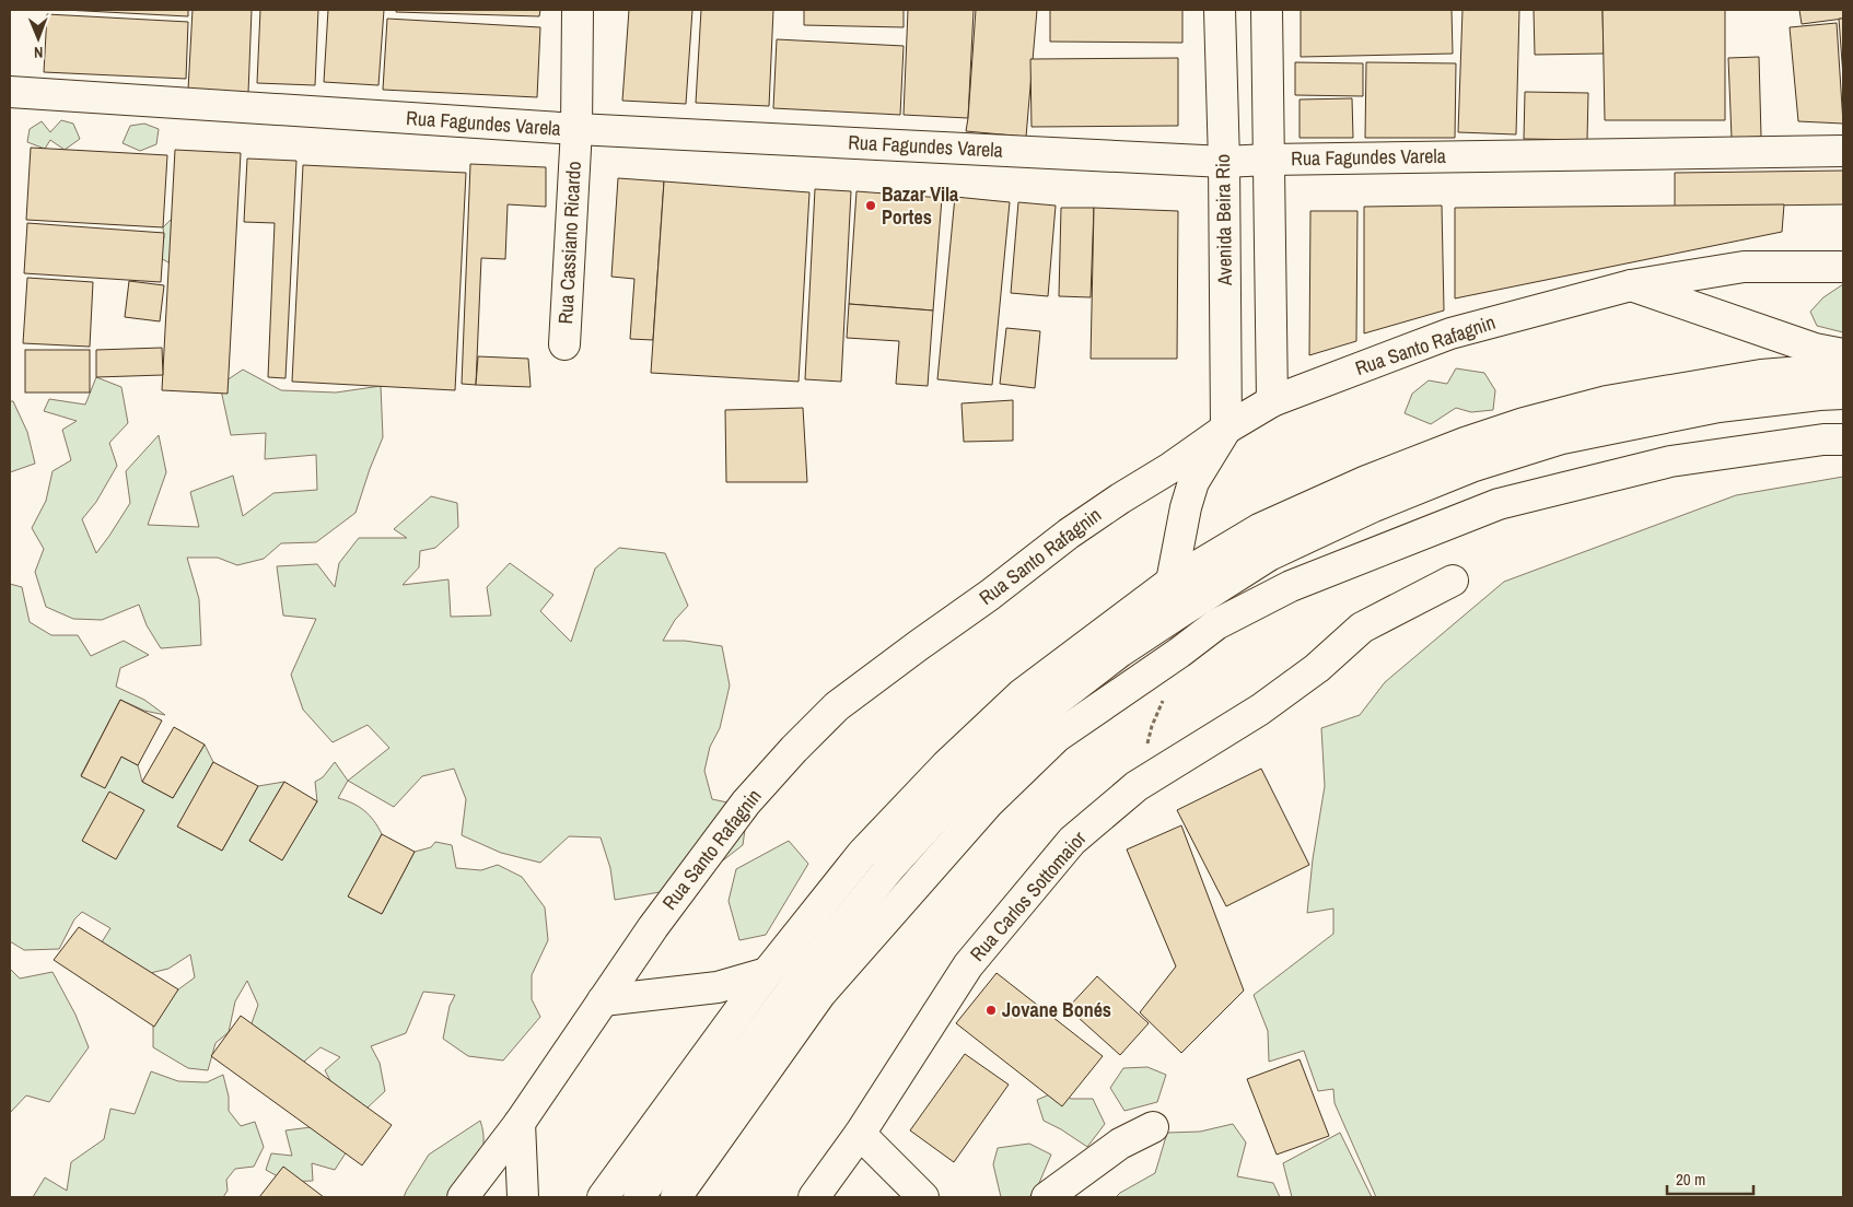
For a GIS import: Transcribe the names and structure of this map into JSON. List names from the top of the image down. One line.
{"streets":{"main road":["Rua Fagundes Varela","Avenida Beira Rio","Rua Cassiano Ricardo","Rua Santo Rafagnin","Rua Carlos Sottomaior"]},"crossings":[["Rua Fagundes Varela","Avenida Beira Rio"],["Rua Fagundes Varela","Rua Cassiano Ricardo"],["Avenida Beira Rio","Rua Santo Rafagnin"]],"places":["Bazar Vila Portes","Jovane Bonés"],"scale_bar":"20 m","north":"bottom"}
